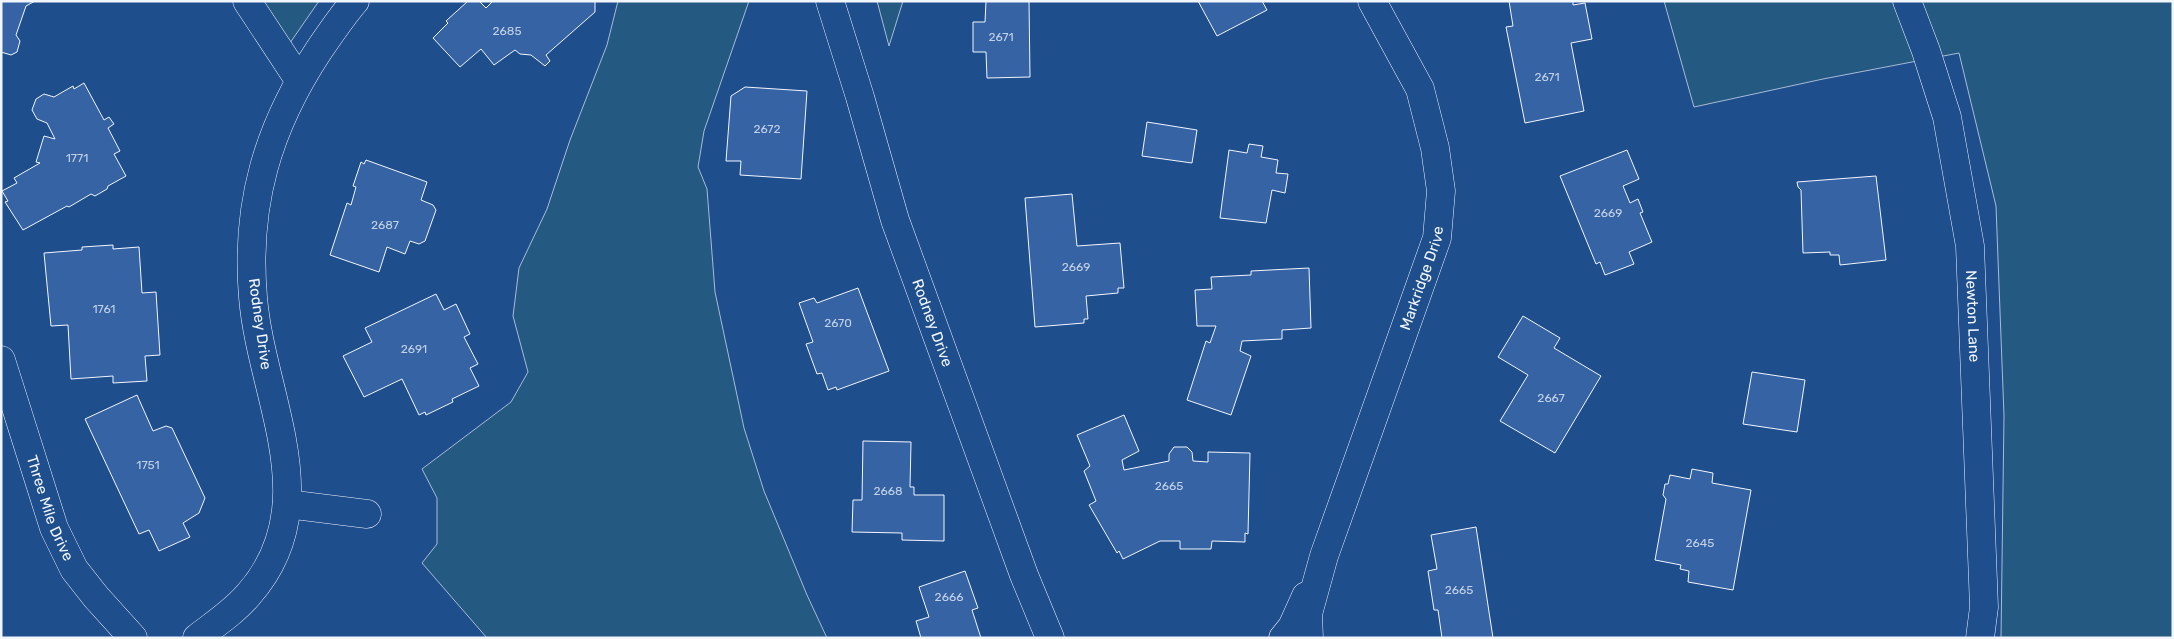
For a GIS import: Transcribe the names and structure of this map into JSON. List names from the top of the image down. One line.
{"streets":{"street":["Markridge Drive","Newton Lane","Rodney Drive","Three Mile Drive"]},"house_numbers":["2685","2671","2671","2672","1771","2669","2687","2669","1761","2670","2691","2667","1751","2665","2668","2645","2665","2666"]}
